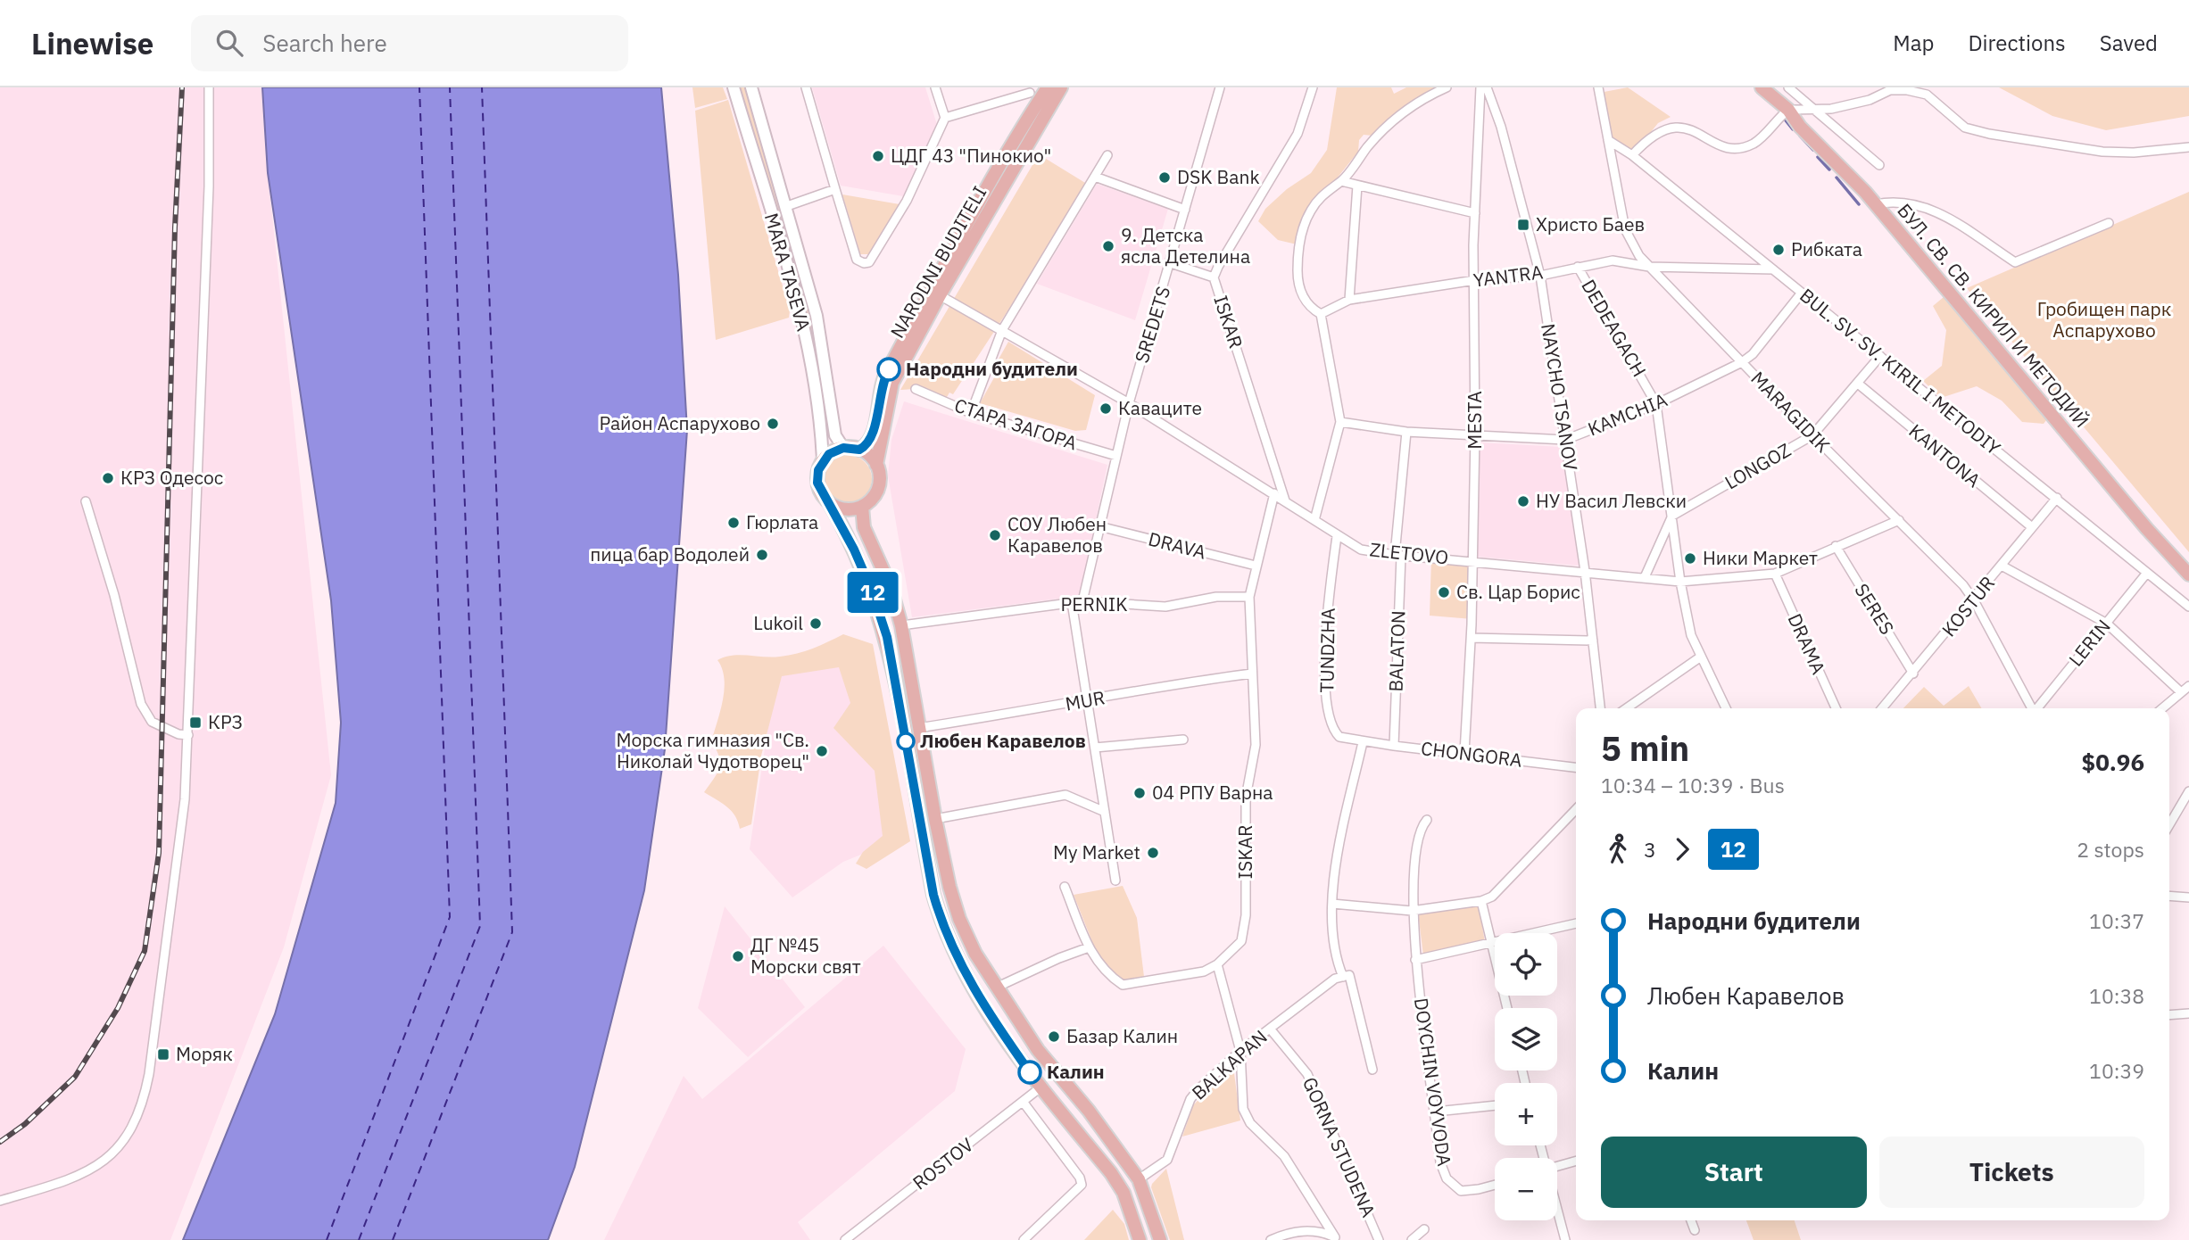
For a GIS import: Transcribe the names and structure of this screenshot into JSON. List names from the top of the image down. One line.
{"streets":{"main road":["NARODNI BUDITELI","MARA TASEVA","БУЛ. СВ. СВ. КИРИЛ И МЕТОДИЙ"],"street":["YANTRA","ISKAR","SREDETS","DEDEAGACH","BUL. SV. SV. KIRIL I METODIY","NAYCHO TSANOV","MARAGIDIK","KAMCHIA","MESTA","СТАРА ЗАГОРА","KANTONA","LONGOZ","DRAVA","ZLETOVO","PERNIK","KOSTUR","SERES","LERIN","DRAMA","TUNDZHA","BALATON","MUR","CHONGORA","BALKAPAN","DOYCHIN VOYVODA","GORNA STUDENA","ROSTOV"]},"crossings":[["NARODNI BUDITELI","MARA TASEVA"],["NARODNI BUDITELI","ZLETOVO"],["YANTRA","DEDEAGACH"],["YANTRA","BUL. SV. SV. KIRIL I METODIY"],["YANTRA","NAYCHO TSANOV"],["YANTRA","MARAGIDIK"],["YANTRA","MESTA"],["ISKAR","DRAVA"],["ISKAR","ZLETOVO"],["ISKAR","PERNIK"],["ISKAR","MUR"],["SREDETS","СТАРА ЗАГОРА"],["SREDETS","DRAVA"],["SREDETS","ZLETOVO"],["SREDETS","PERNIK"],["DEDEAGACH","KAMCHIA"],["DEDEAGACH","LONGOZ"],["DEDEAGACH","ZLETOVO"],["BUL. SV. SV. KIRIL I METODIY","MARAGIDIK"],["BUL. SV. SV. KIRIL I METODIY","KAMCHIA"],["BUL. SV. SV. KIRIL I METODIY","LONGOZ"],["BUL. SV. SV. KIRIL I METODIY","KOSTUR"],["BUL. SV. SV. KIRIL I METODIY","LERIN"],["NAYCHO TSANOV","KAMCHIA"],["NAYCHO TSANOV","ZLETOVO"],["MARAGIDIK","KAMCHIA"],["MARAGIDIK","LONGOZ"],["MARAGIDIK","ZLETOVO"],["MARAGIDIK","KOSTUR"],["KAMCHIA","MESTA"],["KAMCHIA","BALATON"],["MESTA","ZLETOVO"],["MESTA","CHONGORA"],["KANTONA","LONGOZ"],["KANTONA","KOSTUR"],["ZLETOVO","SERES"],["ZLETOVO","DRAMA"],["ZLETOVO","TUNDZHA"],["ZLETOVO","BALATON"],["KOSTUR","SERES"],["TUNDZHA","CHONGORA"],["BALATON","CHONGORA"],["BALKAPAN","GORNA STUDENA"]],"parks":["Гробищен парк Аспарухово"],"places":{"other":["ЦДГ 43 \"Пинокио\"","DSK Bank","9. Детска ясла Детелина","Рибката","Народни будители","Каваците","Район Аспарухово","КРЗ Одесос","НУ Васил Левски","Гюрлата","СОУ Любен Каравелов","пица бар Водолей","Ники Маркет","Св. Цар Борис","Lukoil","Любен Каравелов","Морска гимназия \"Св. Николай Чудотворец\"","04 РПУ Варна","My Market","ДГ №45 Морски свят","Базар Калин","Калин"],"transit":["Христо Баев","КРЗ","Моряк"]},"lines":["bus line 12"],"page":{"header":"Linewise","search":"Search here","nav":["Map","Directions","Saved"],"on_map":"12","heading":["5 min","10:34 – 10:39 · Bus","$0.96"],"legs":["3","12","2 stops"],"list":[{"name":"Народни будители","value":"10:37"},{"name":"Любен Каравелов","value":"10:38"},{"name":"Калин","value":"10:39"}],"map_buttons":["+","−"],"buttons":["Start","Tickets"]}}
